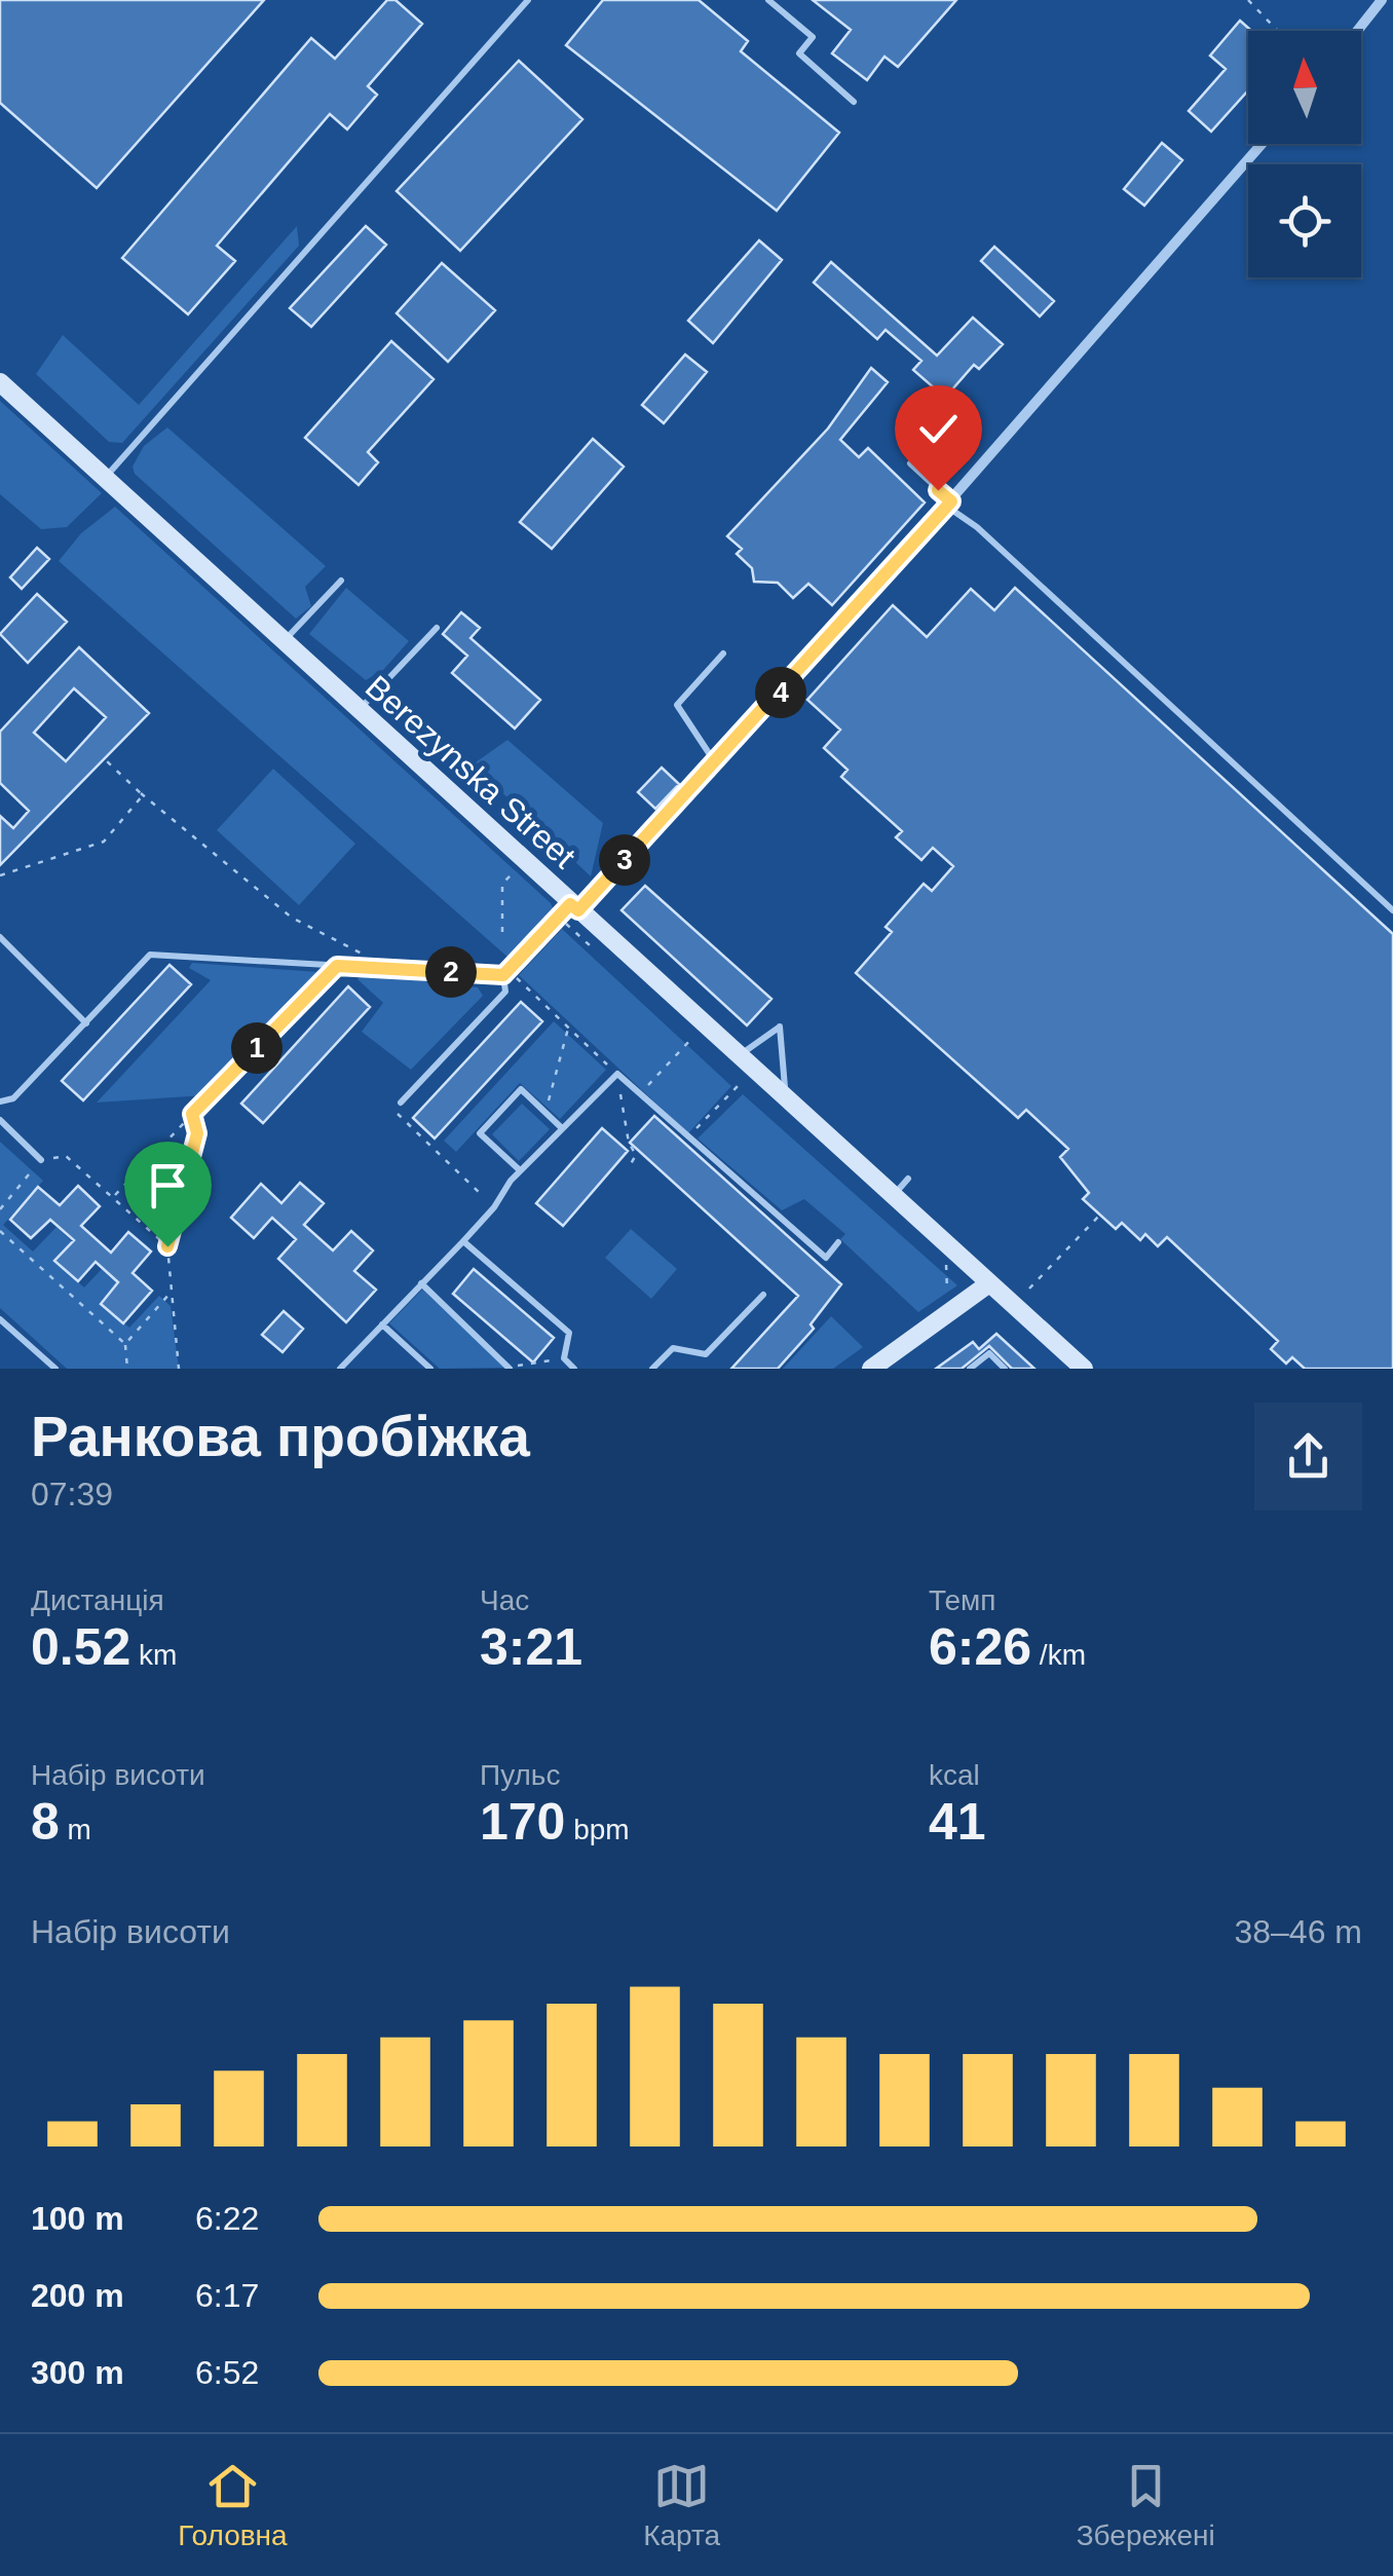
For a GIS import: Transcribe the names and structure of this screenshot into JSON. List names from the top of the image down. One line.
{"streets":{"street":["Berezynska Street"]},"north":"top","page":{"pins":["4","3","2","1"],"heading":["Ранкова пробіжка","07:39"],"stats":[["Дистанція","0.52 km"],["Час","3:21"],["Темп","6:26 /km"],["Набір висоти","8 m"],["Пульс","170 bpm"],["kcal","41"]],"chart":["Набір висоти","38–46 m"],"list":[{"name":"100 m","note":"6:22"},{"name":"200 m","note":"6:17"},{"name":"300 m","note":"6:52"}],"tabs":["Головна","Карта","Збережені"]}}
